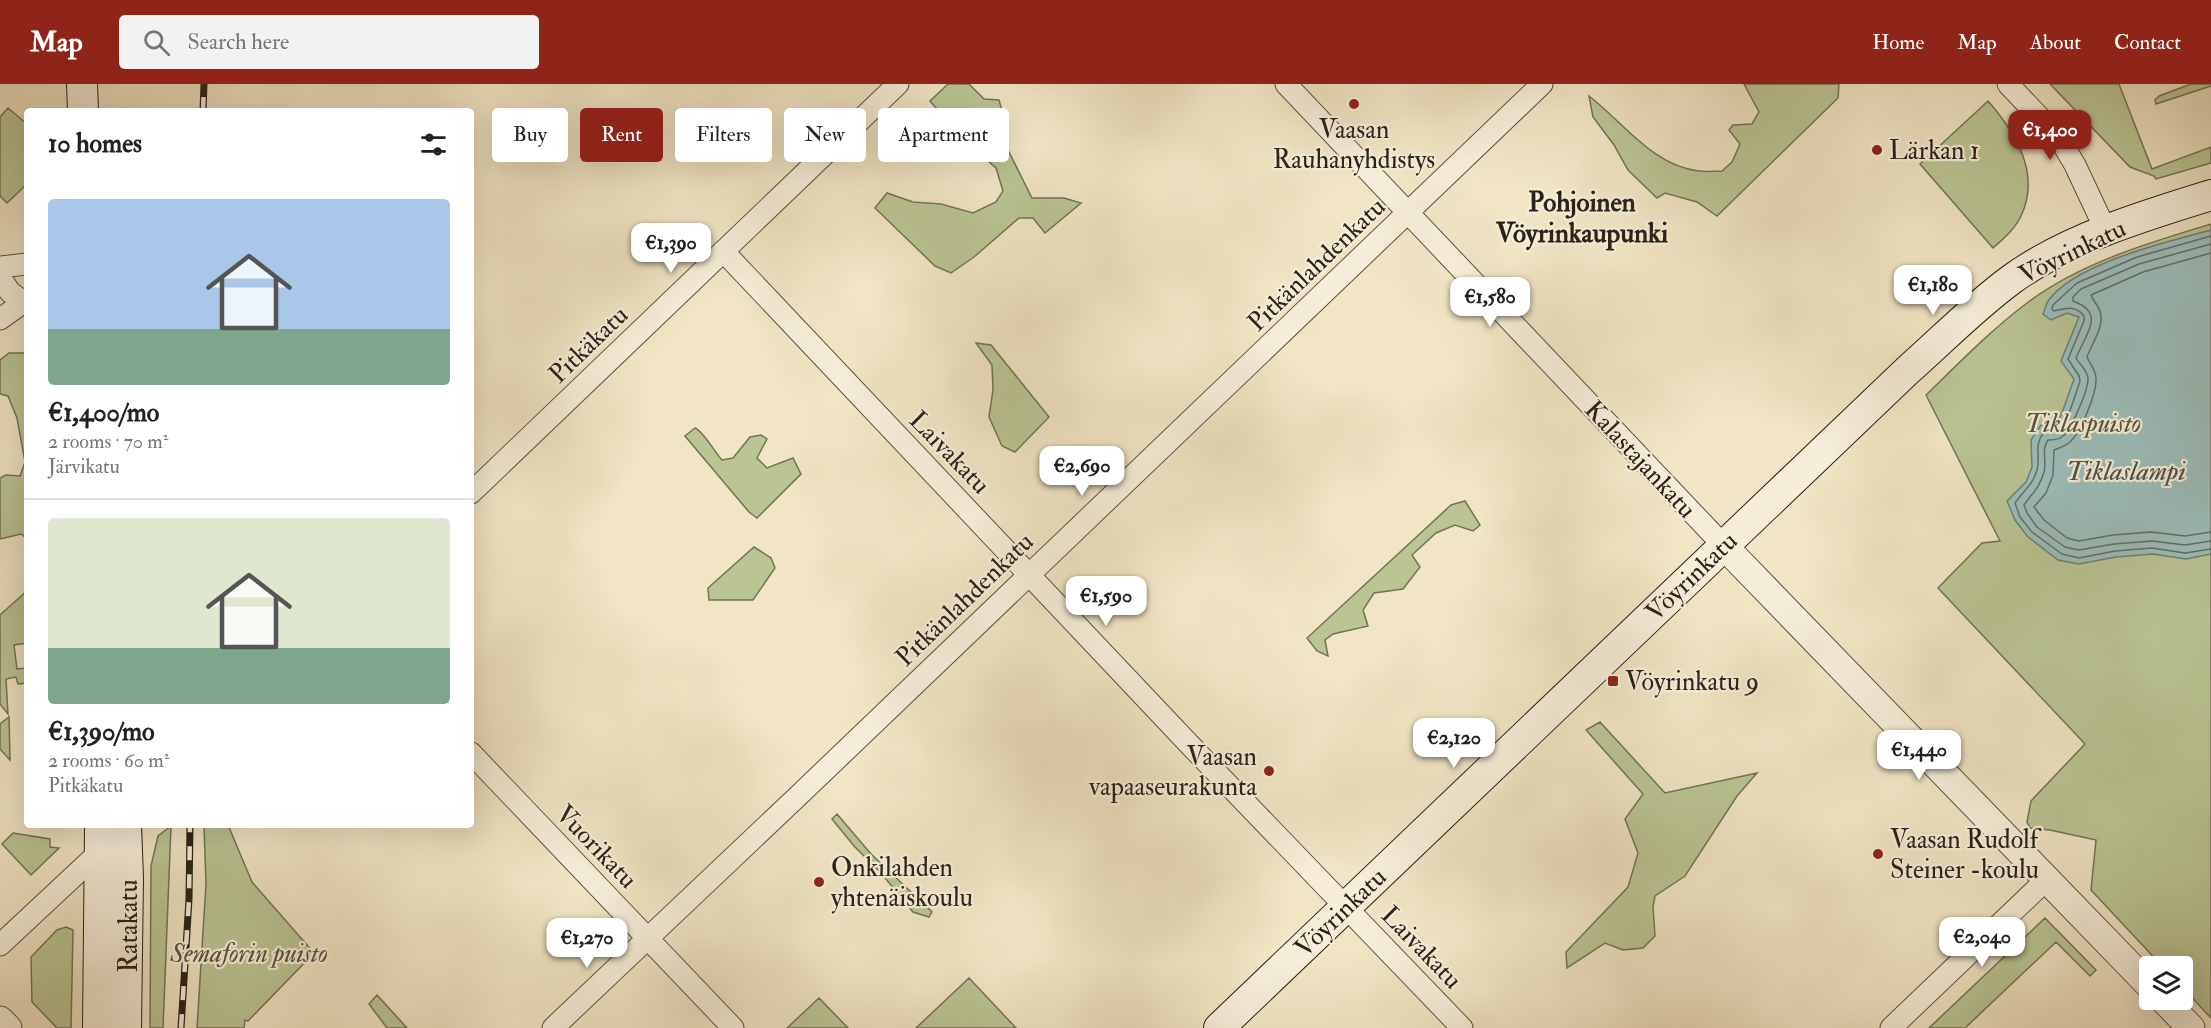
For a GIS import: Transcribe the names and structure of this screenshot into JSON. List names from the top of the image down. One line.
{"streets":{"main road":["Vöyrinkatu","Ratakatu"],"street":["Pitkänlahdenkatu","Pitkäkatu","Laivakatu","Kalastajankatu","Vuorikatu"]},"crossings":[["Vöyrinkatu","Laivakatu"],["Vöyrinkatu","Kalastajankatu"],["Pitkänlahdenkatu","Laivakatu"],["Pitkänlahdenkatu","Kalastajankatu"],["Pitkänlahdenkatu","Vuorikatu"],["Pitkäkatu","Laivakatu"]],"districts":["Pohjoinen Vöyrinkaupunki"],"water":["Tiklaslampi"],"parks":["Tiklaspuisto","Semaforin puisto"],"places":{"other":["Vaasan Rauhanyhdistys","Lärkan 1","Vaasan vapaaseurakunta","Vaasan Rudolf Steiner -koulu","Onkilahden yhtenäiskoulu"],"transit":["Vöyrinkatu 9"]},"page":{"header":"Map","search":"Search here","nav":["Home","Map","About","Contact"],"chip":["Buy","Rent","Filters","New","Apartment"],"heading":"10 homes","price":["€1,400","€1,390","€1,180","€1,580","€2,690","€1,590","€2,120","€1,440","€2,040","€1,270"],"list":[{"name":"€1,400/mo","note":"2 rooms · 70 m² · Järvikatu"},{"name":"€1,390/mo","note":"2 rooms · 60 m² · Pitkäkatu"}]}}
